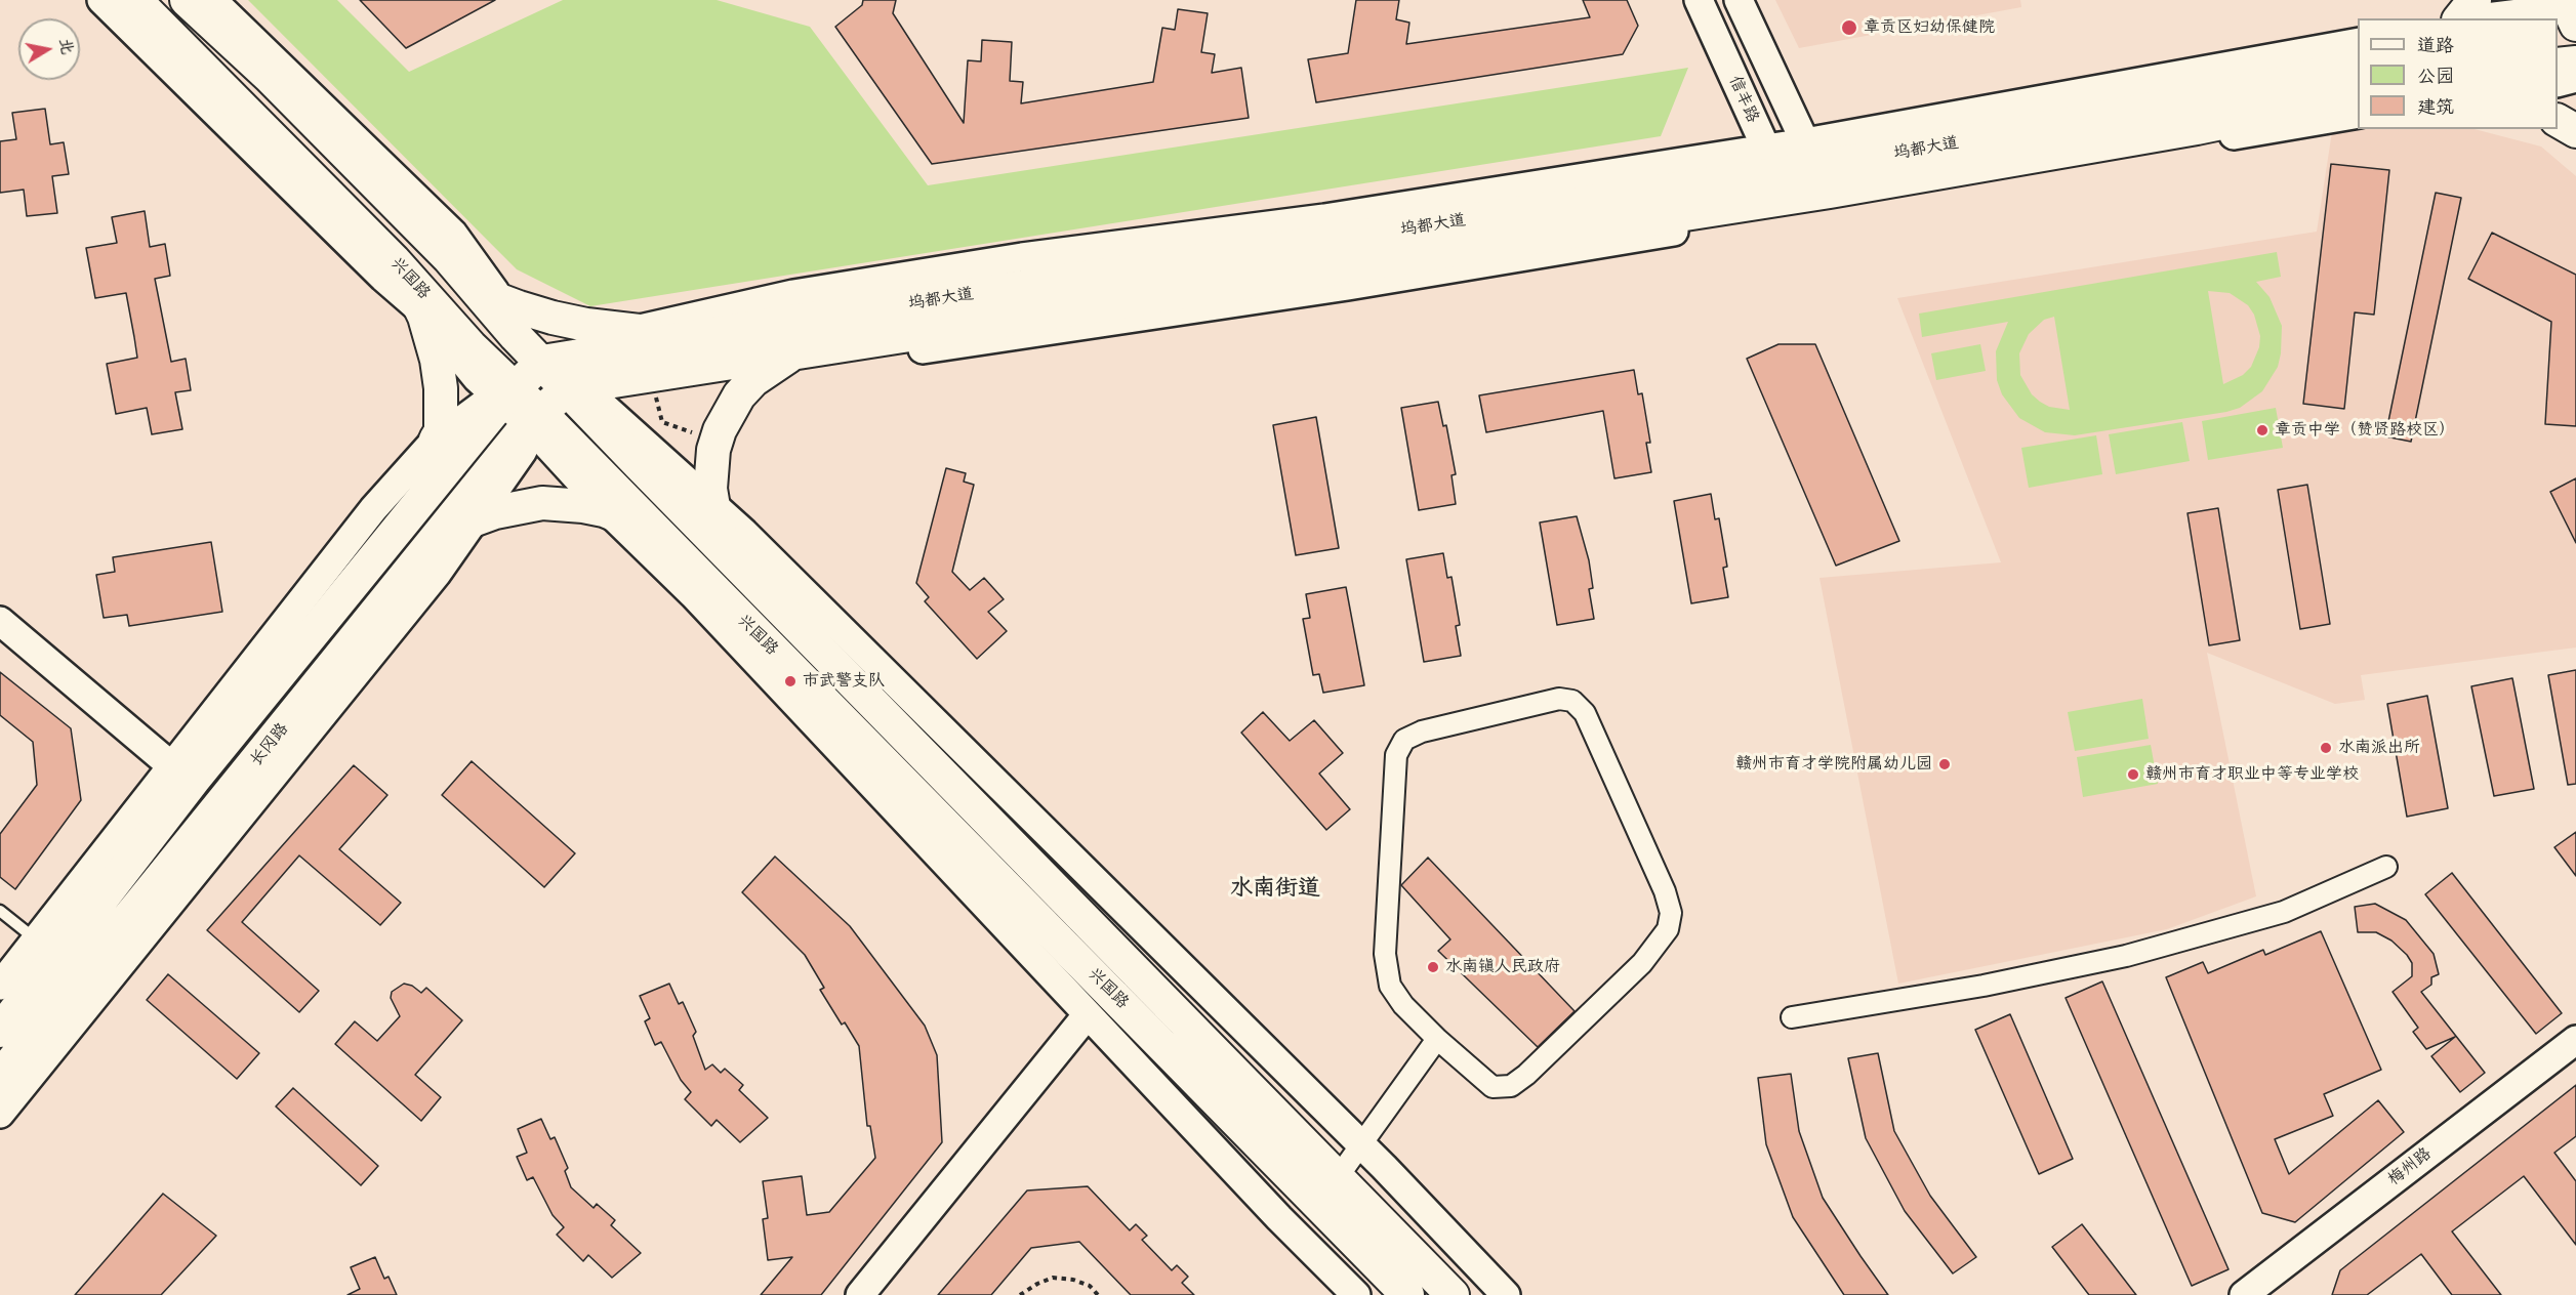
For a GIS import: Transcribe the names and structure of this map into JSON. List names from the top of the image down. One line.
{"streets":{"main road":["坞都大道","兴国路","长冈路"],"street":["信丰路","梅州路"]},"crossings":[["信丰路","坞都大道"],["坞都大道","兴国路"],["兴国路","长冈路"]],"districts":["水南街道"],"places":["章贡区妇幼保健院","章贡中学（赞贤路校区）","市武警支队","水南派出所","赣州市育才学院附属幼儿园","赣州市育才职业中等专业学校","水南镇人民政府"],"legend":["道路","公园","建筑"],"north":"right"}
